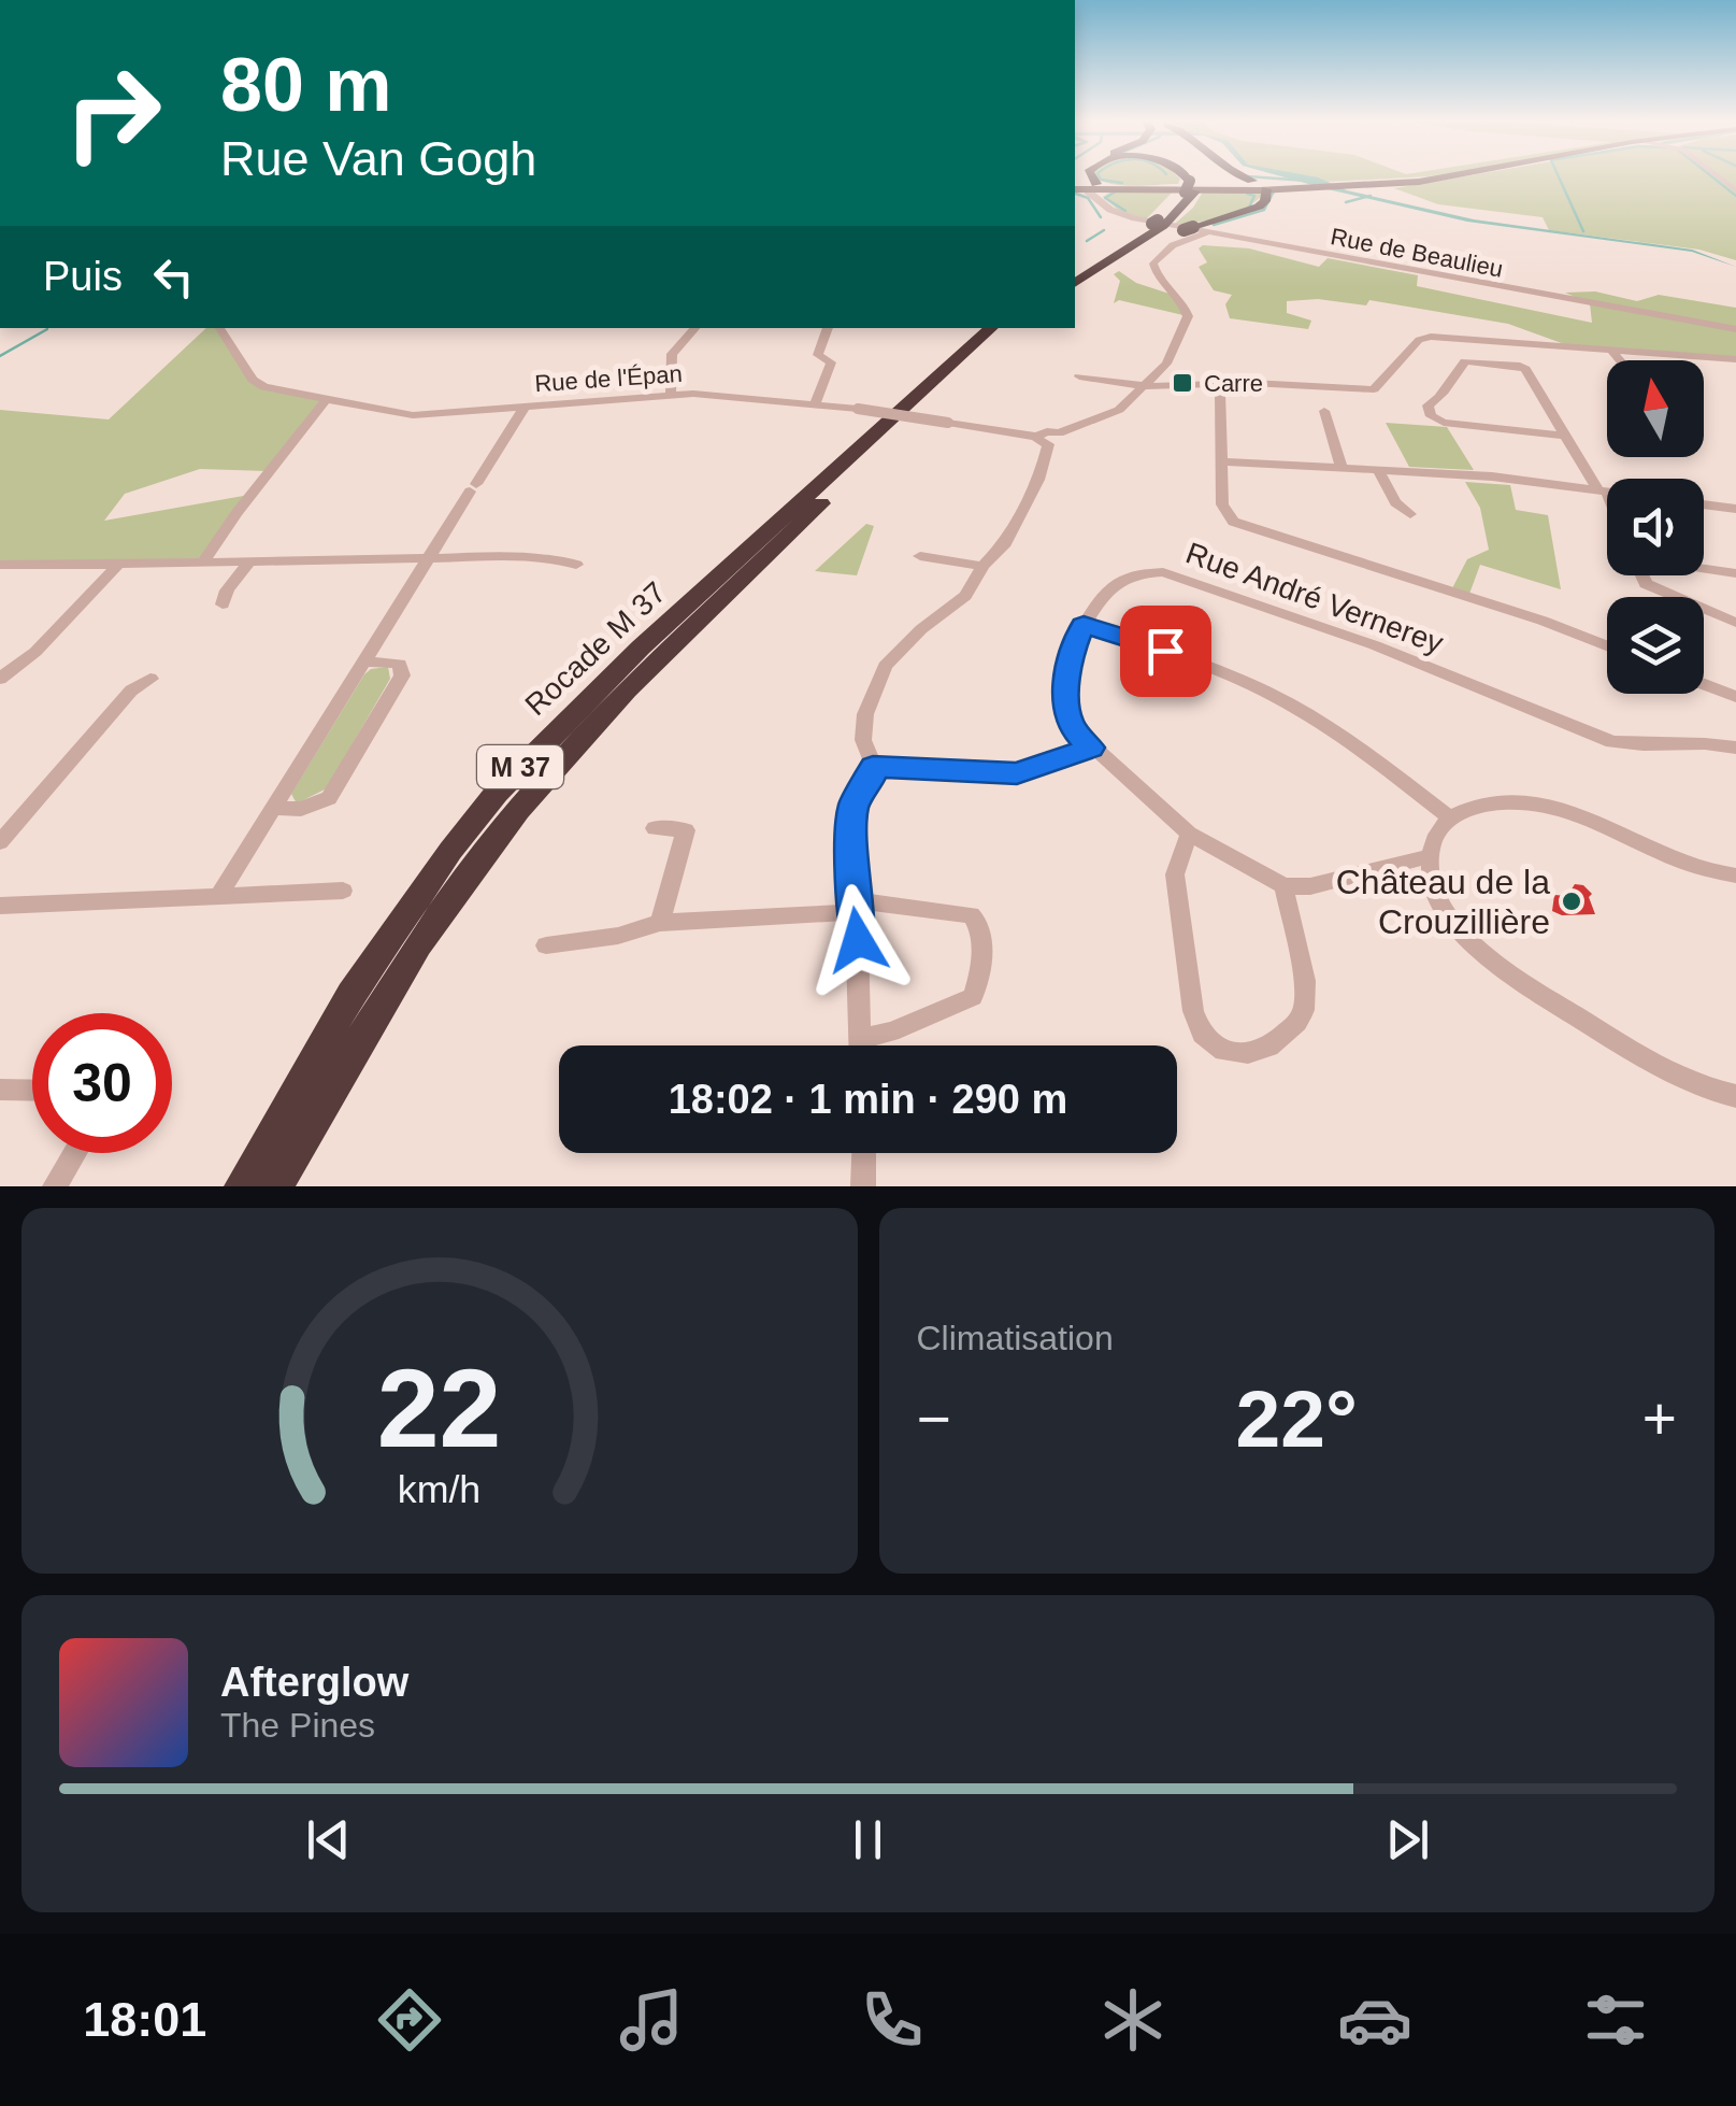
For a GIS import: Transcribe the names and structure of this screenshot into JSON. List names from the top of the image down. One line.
{"streets":{"highway":["Rocade M 37","M 37"],"street":["Rue de Beaulieu","Rue de l'Épan","Rue André Vernerey"]},"places":{"transit":["Carre"],"other":["Château de la Crouzillière"]},"north":"top","page":{"turn":["80 m","Rue Van Gogh"],"then":"Puis","limit":"30","trip":"18:02 · 1 min · 290 m","tile":"Climatisation","heat":["−","22°","+"],"song":["Afterglow","The Pines"],"tabs":"18:01","gauge":["22","km/h"]}}
